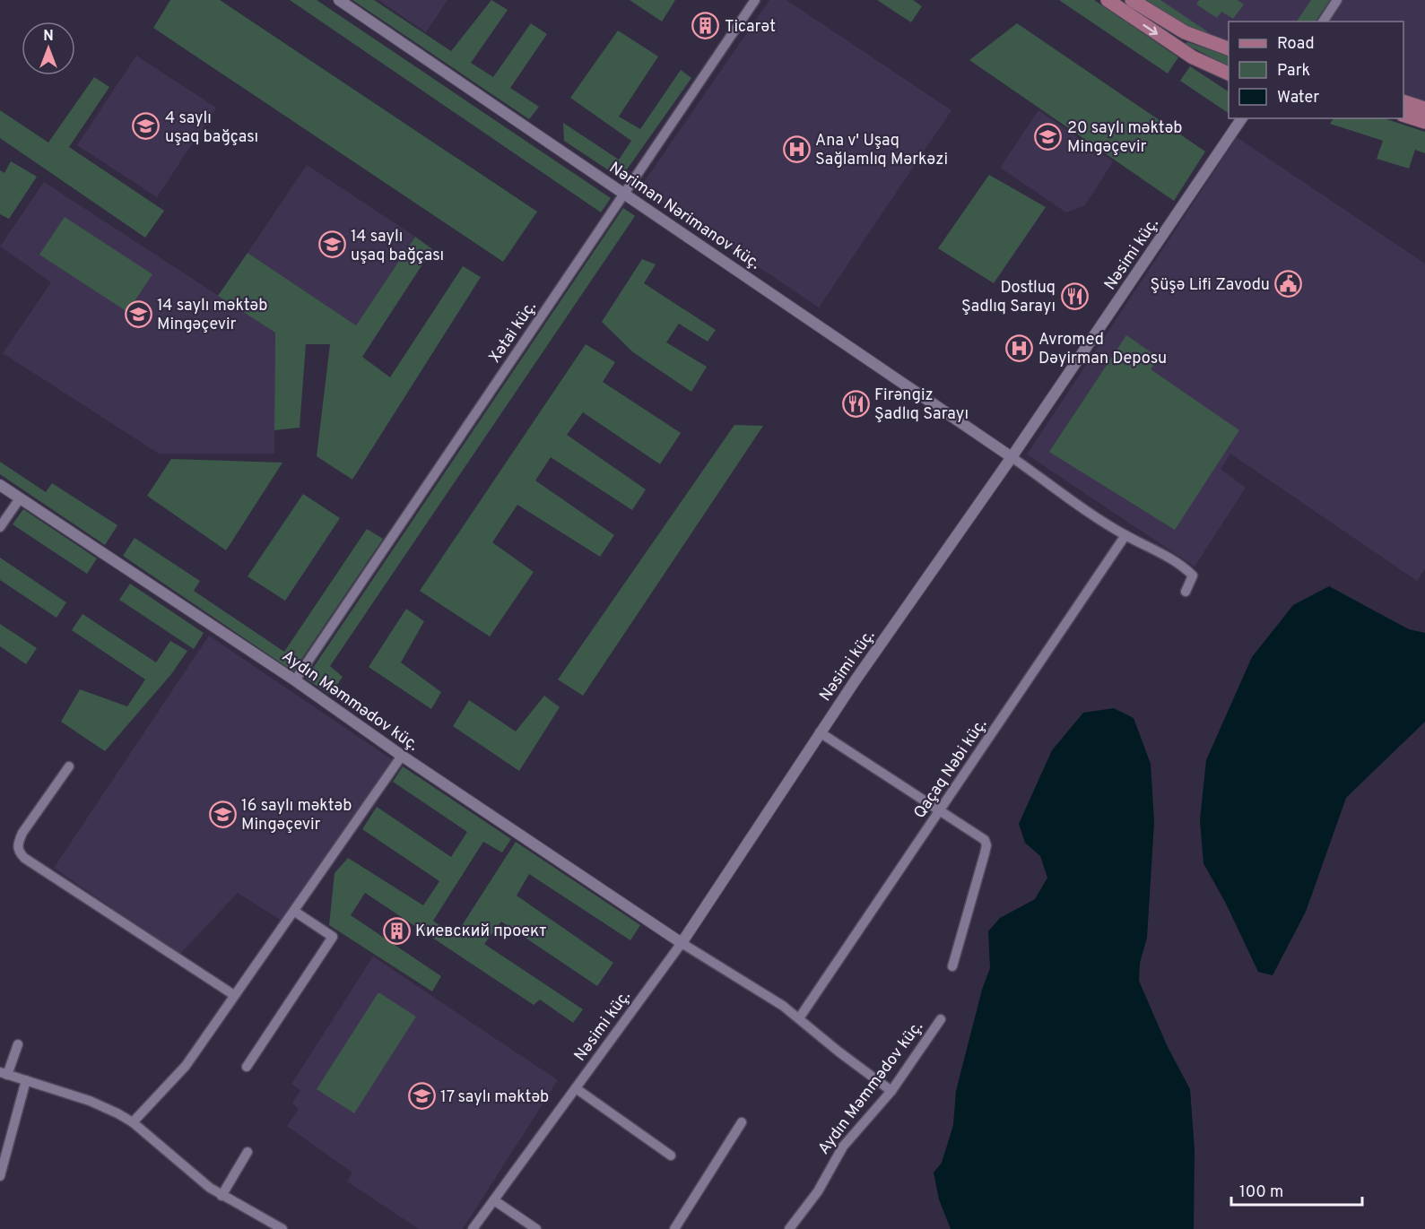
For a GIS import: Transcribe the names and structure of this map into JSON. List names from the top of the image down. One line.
{"streets":{"street":["Nəriman Nərimanov küç.","Nəsimi küç.","Xətai küç.","Aydın Məmmədov küç.","Qaçaq Nəbi küç."]},"crossings":[["Nəriman Nərimanov küç.","Nəsimi küç."],["Nəriman Nərimanov küç.","Xətai küç."],["Nəsimi küç.","Aydın Məmmədov küç."],["Xətai küç.","Aydın Məmmədov küç."]],"places":{"building":["Ticarət","Киевский проект"],"school or university":["4 saylı uşaq bağçası","20 saylı məktəb Mingəçevir","14 saylı uşaq bağçası","14 saylı məktəb Mingəçevir","16 saylı məktəb Mingəçevir","17 saylı məktəb"],"hospital":["Ana v' Uşaq Sağlamlıq Mərkəzi","Avromed Dəyirman Deposu"],"public building":["Şüşə Lifi Zavodu"],"restaurant":["Dostluq Şadlıq Sarayı","Firəngiz Şadlıq Sarayı"]},"legend":["Road","Park","Water"],"scale_bar":"100 m","north":"top"}
